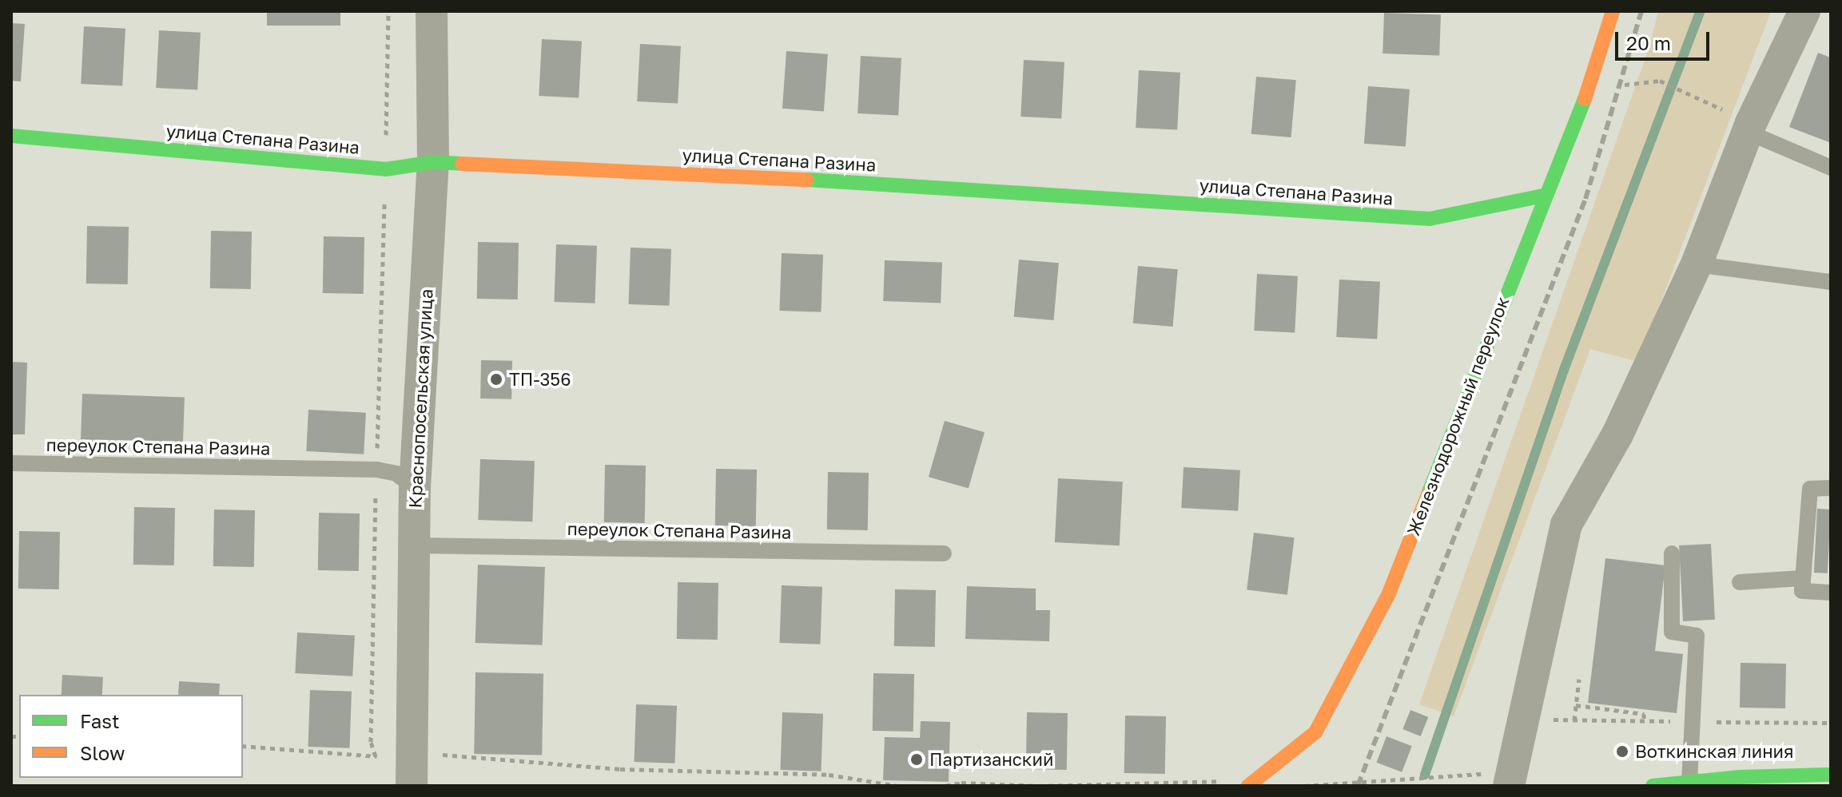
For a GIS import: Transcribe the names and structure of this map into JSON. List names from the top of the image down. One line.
{"streets":{"street":["улица Степана Разина","Краснопосельская улица","Железнодорожный переулок"],"lane":["переулок Степана Разина"]},"crossings":[["улица Степана Разина","Краснопосельская улица"],["улица Степана Разина","Железнодорожный переулок"],["Краснопосельская улица","переулок Степана Разина"]],"places":["ТП-356","Воткинская линия","Партизанский"],"legend":["Fast","Slow"],"scale_bar":"20 m"}
